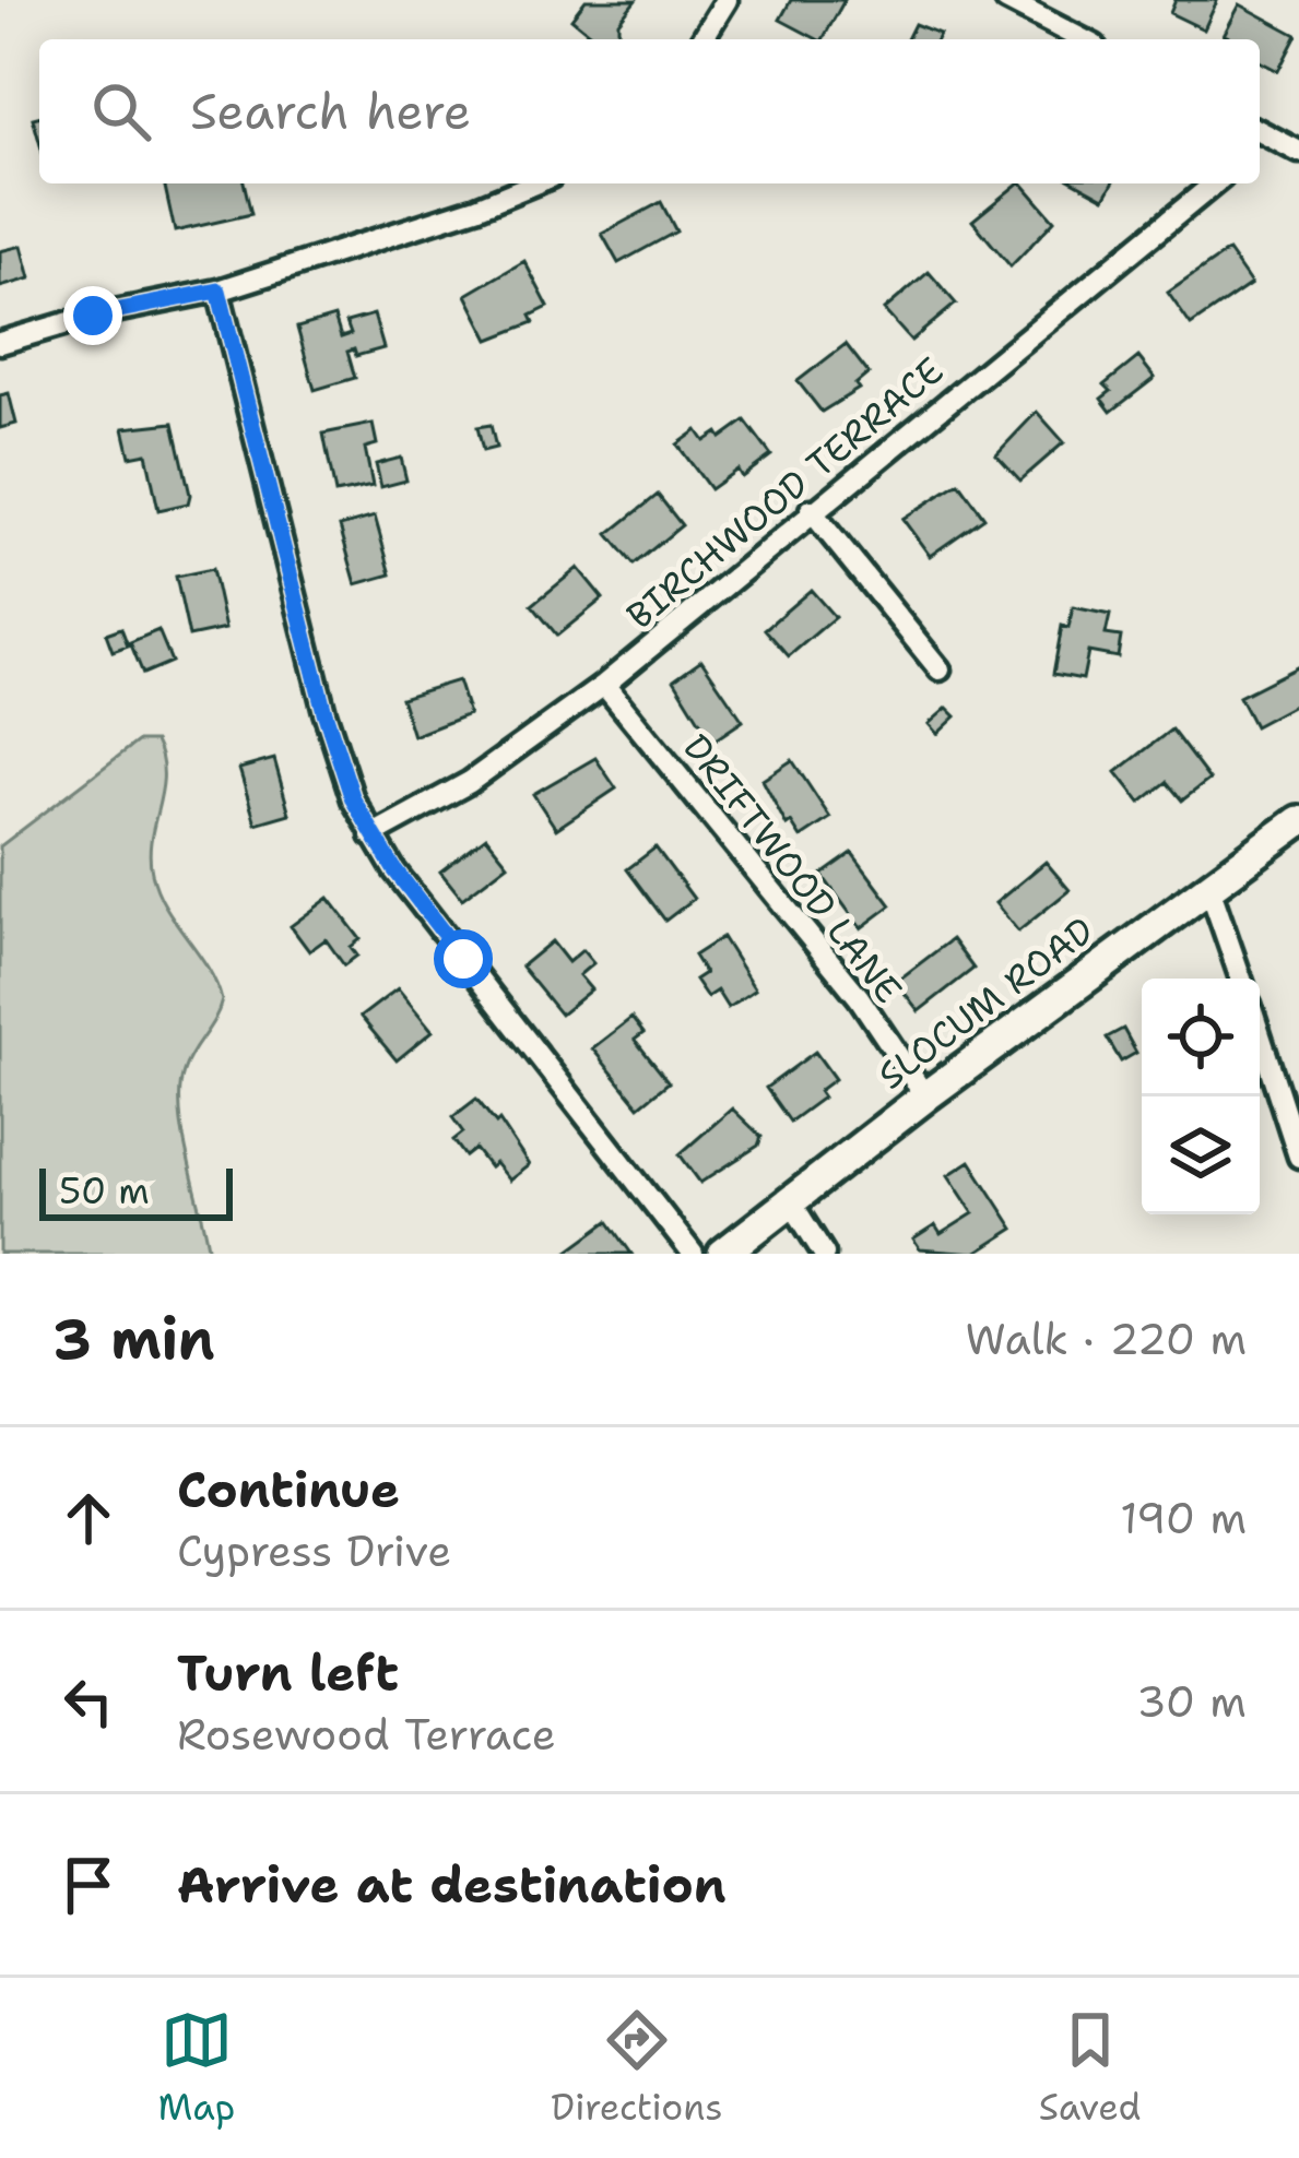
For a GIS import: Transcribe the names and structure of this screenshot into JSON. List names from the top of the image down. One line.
{"streets":{"main road":["SLOCUM ROAD"],"street":["BIRCHWOOD TERRACE","DRIFTWOOD LANE"]},"crossings":[["BIRCHWOOD TERRACE","DRIFTWOOD LANE"],["DRIFTWOOD LANE","SLOCUM ROAD"]],"scale_bar":"50 m","page":{"search":"Search here","scale":"50 m","heading":["3 min","Walk · 220 m"],"list":[["Continue","Cypress Drive","190 m"],["Turn left","Rosewood Terrace","30 m"],"Arrive at destination"],"nav":["Map","Directions","Saved"]}}
